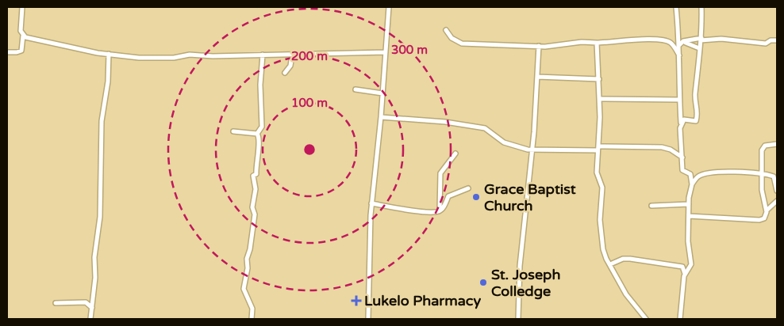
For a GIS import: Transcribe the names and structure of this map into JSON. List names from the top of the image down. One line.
{"places":{"other":["Grace Baptist Church","St. Joseph Colledge"],"health":["Lukelo Pharmacy"]},"rings":["300 m","200 m","100 m"]}
